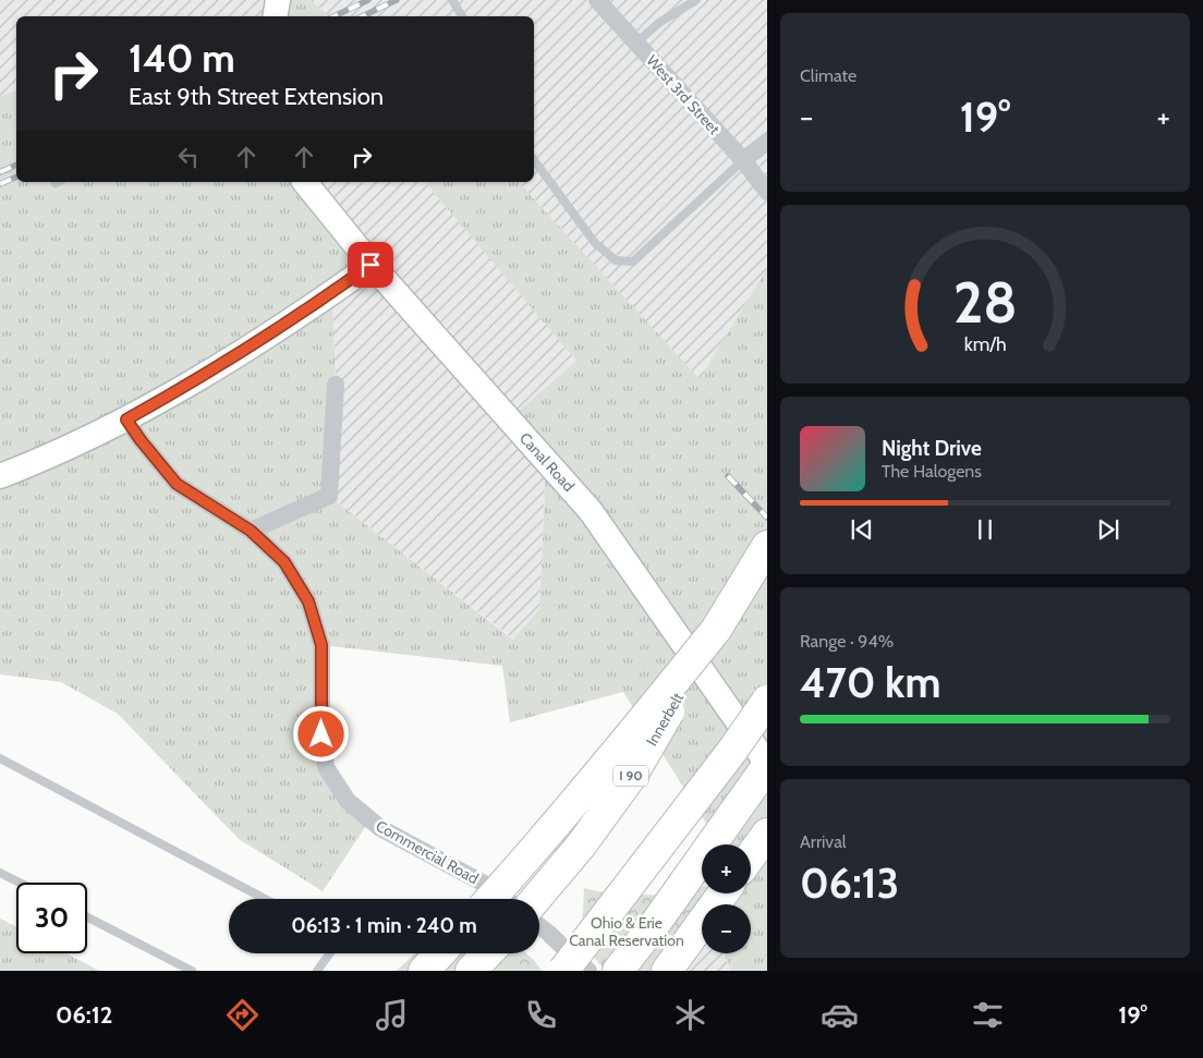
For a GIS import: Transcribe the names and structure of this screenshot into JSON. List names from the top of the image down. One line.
{"streets":{"highway":["Innerbelt","I 90"],"street":["West 3rd Street","Canal Road","Commercial Road"]},"parks":["Ohio & Erie Canal Reservation"],"page":{"tile":["Climate",["Range · 94%","470 km"],["Arrival","06:13"]],"turn":["140 m","East 9th Street Extension"],"heat":["−","19°","+"],"song":["Night Drive","The Halogens"],"map_buttons":["+","−"],"limit":"30","trip":"06:13 · 1 min · 240 m","tabs":["06:12","19°"],"gauge":["28","km/h"]}}
